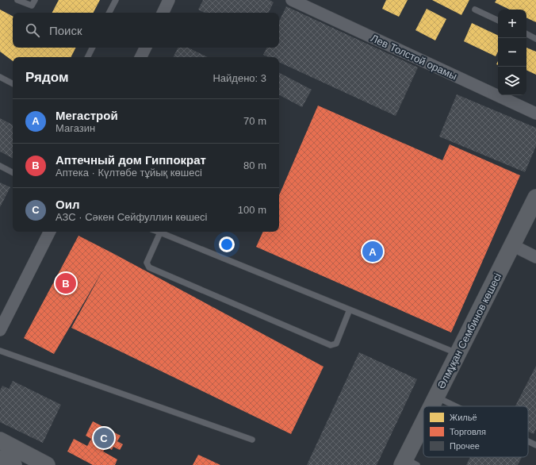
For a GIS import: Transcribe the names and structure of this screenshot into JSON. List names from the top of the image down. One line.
{"streets":{"street":["Лев Толстой орамы","Әлмұқан Сембинов көшесі"]},"legend":["Жильё","Торговля","Прочее"],"page":{"map_buttons":["+","−"],"search":"Поиск","heading":["Рядом","Найдено: 3"],"list":[{"mark":"A","name":"Мегастрой","note":"Магазин","value":"70 m"},{"mark":"B","name":"Аптечный дом Гиппократ","note":"Аптека · Күлтөбе тұйық көшесі","value":"80 m"},{"mark":"C","name":"Оил","note":"АЗС · Сәкен Сейфуллин көшесі","value":"100 m"}],"pins":["A","B","C"]}}
